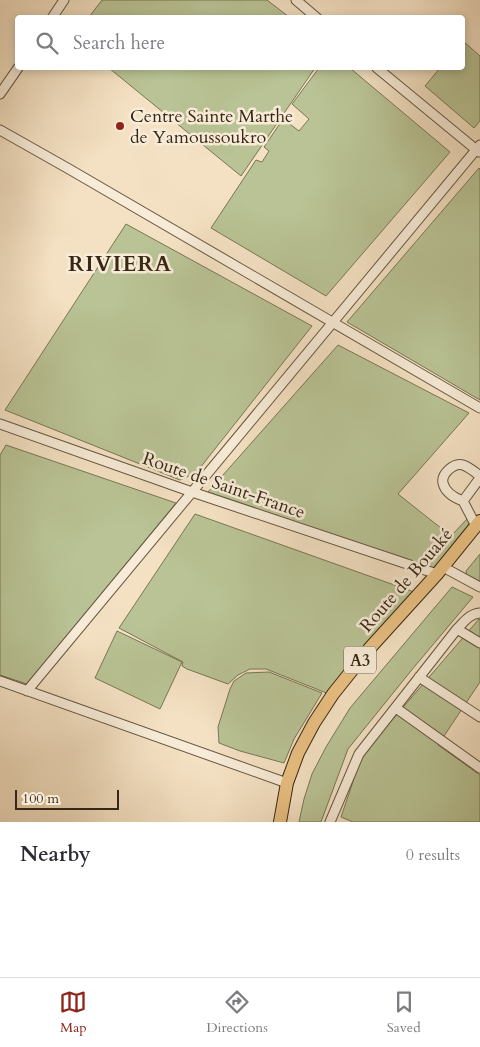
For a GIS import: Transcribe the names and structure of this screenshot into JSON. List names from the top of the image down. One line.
{"streets":{"highway":["Route de Bouaké","A3"],"street":["Route de Saint-France"]},"crossings":[["Route de Saint-France","Route de Bouaké"]],"districts":["RIVIERA"],"places":["Centre Sainte Marthe de Yamoussoukro"],"scale_bar":"100 m","page":{"search":"Search here","scale":"100 m","heading":["Nearby","0 results"],"nav":["Map","Directions","Saved"]}}
